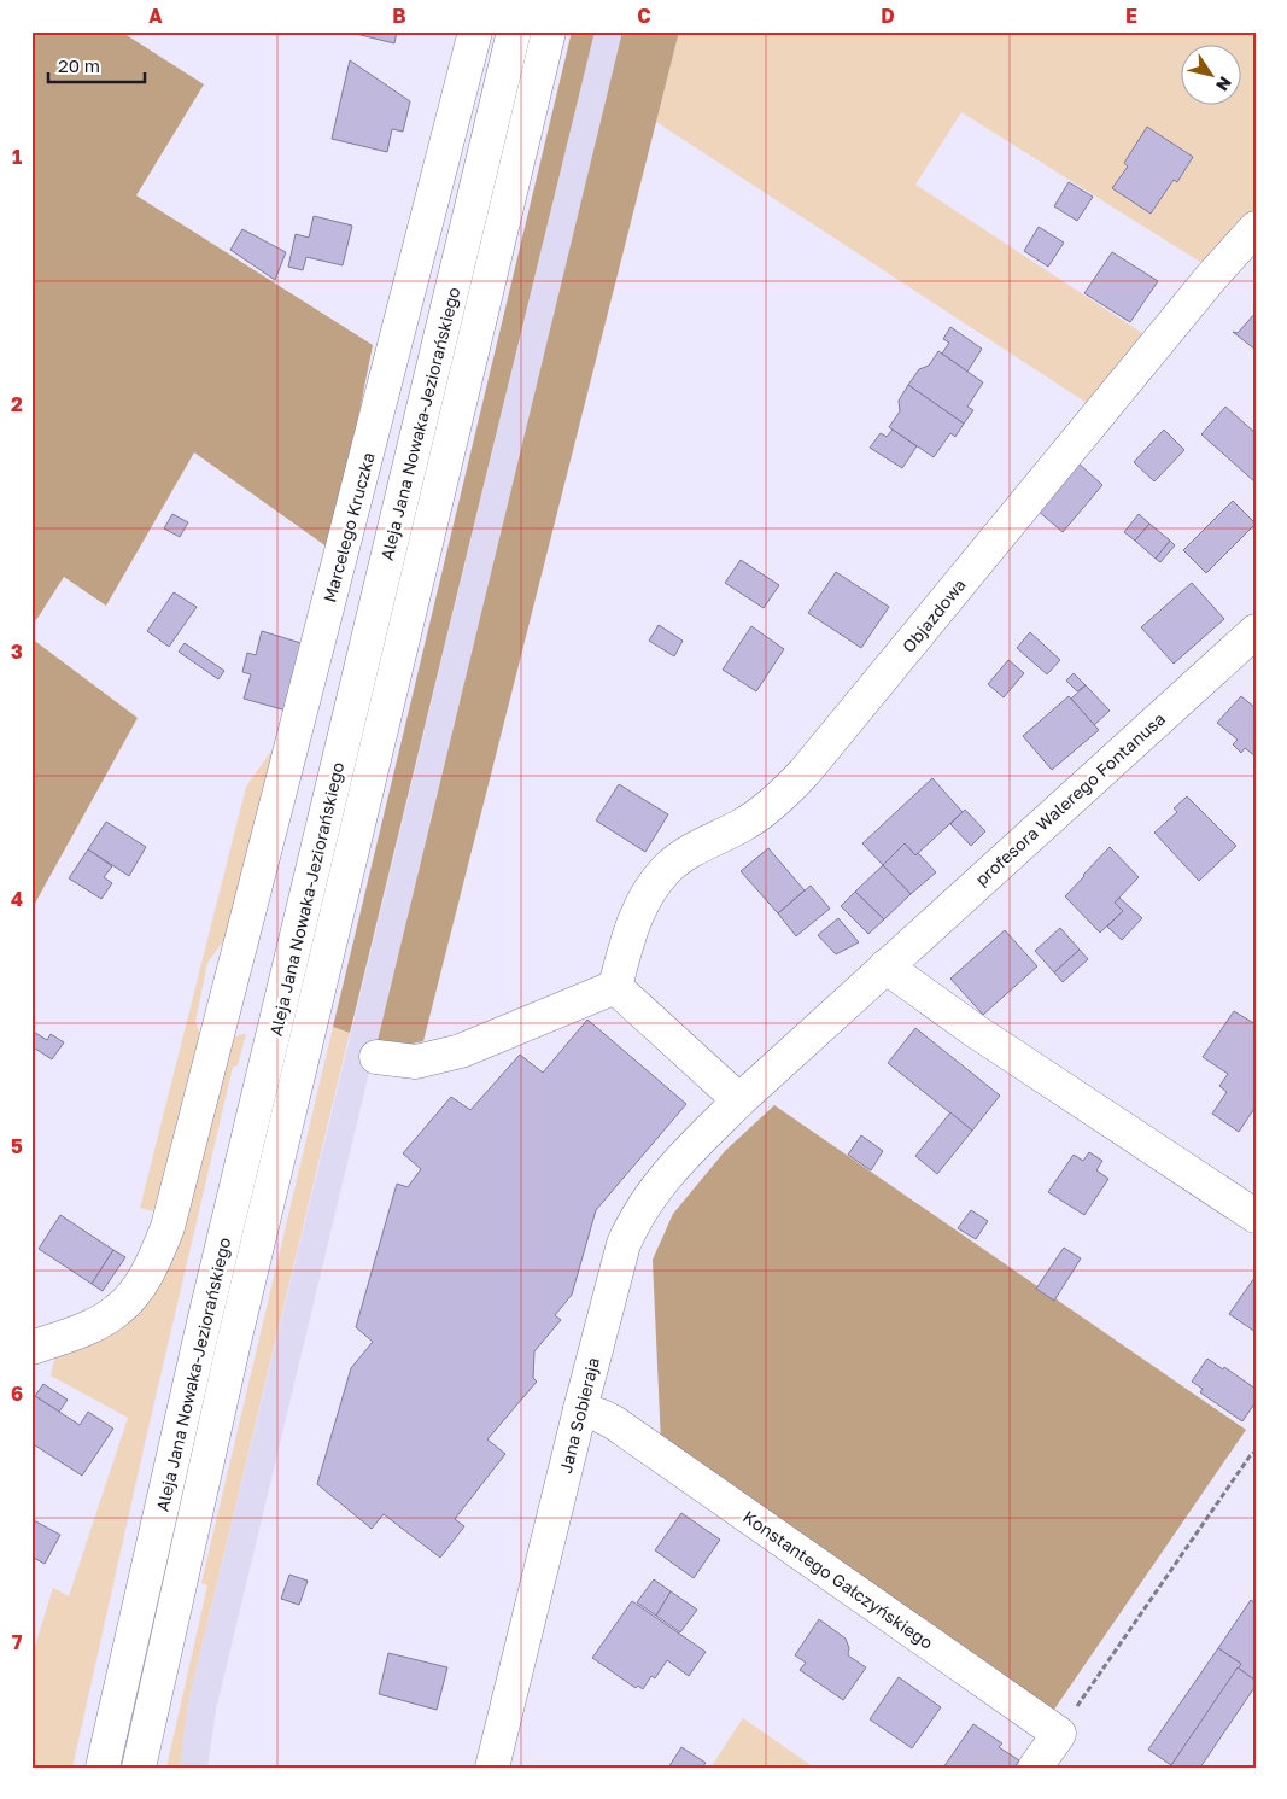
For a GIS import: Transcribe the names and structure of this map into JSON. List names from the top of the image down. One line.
{"streets":{"street":["Aleja Jana Nowaka-Jeziorańskiego","Marcelego Kruczka","Objazdowa","profesora Walerego Fontanusa","Jana Sobieraja","Konstantego Gałczyńskiego"]},"crossings":[["profesora Walerego Fontanusa","Jana Sobieraja"],["Jana Sobieraja","Konstantego Gałczyńskiego"]],"scale_bar":"20 m","north":"bottom right","grid":{"columns":["A","B","C","D","E"],"rows":["1","2","3","4","5","6","7"]}}
